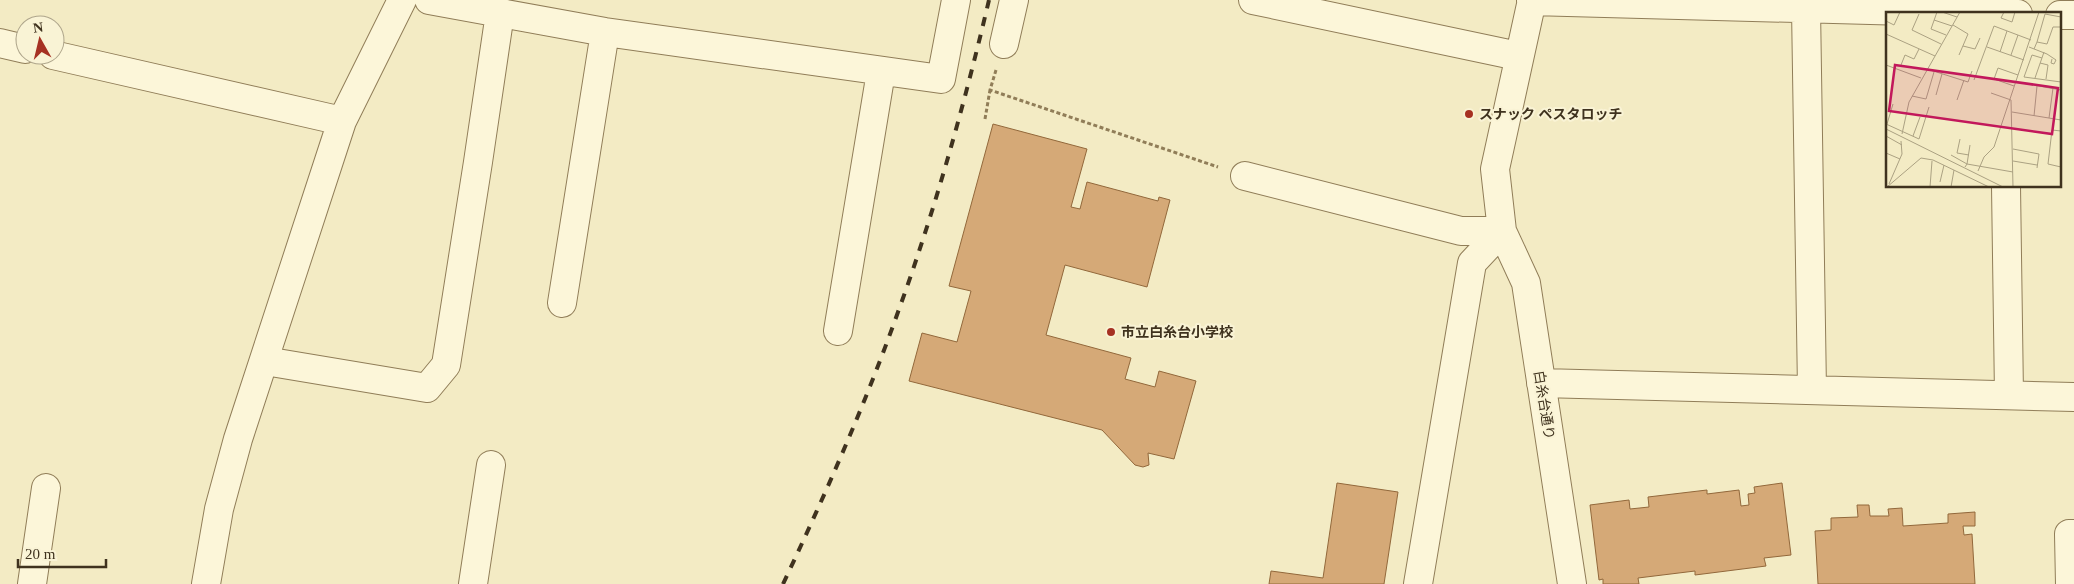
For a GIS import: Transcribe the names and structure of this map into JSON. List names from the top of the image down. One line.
{"streets":{"street":["白糸台通り"]},"places":["スナック ペスタロッチ","市立白糸台小学校"],"scale_bar":"20 m","north":"top"}
